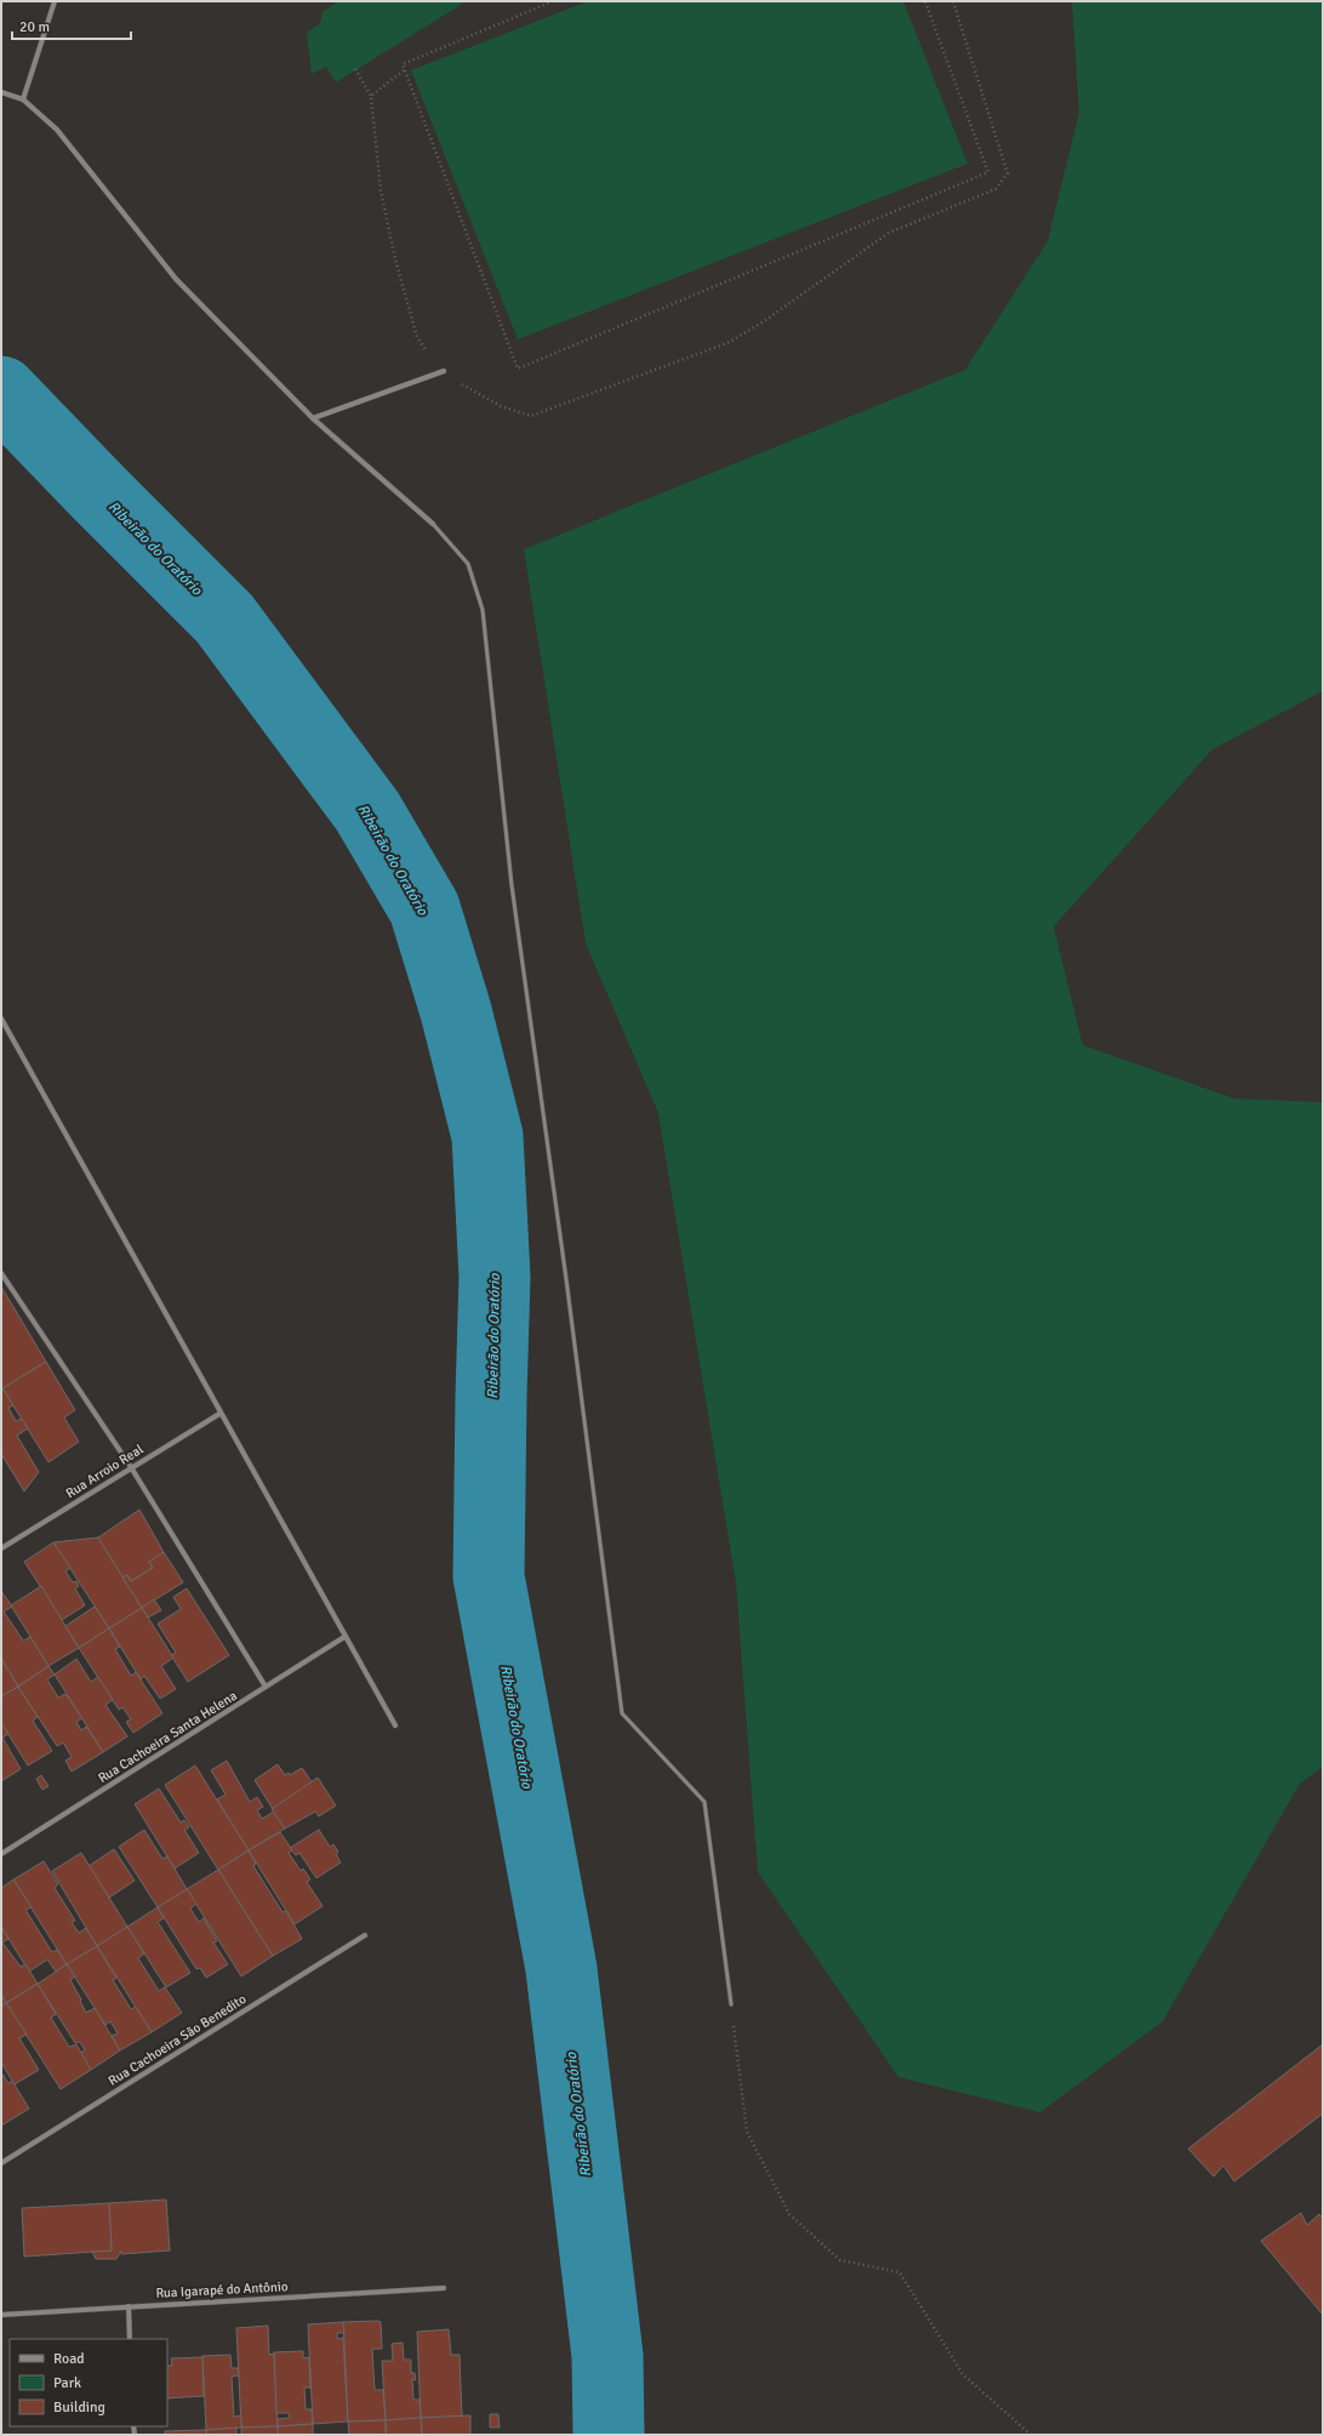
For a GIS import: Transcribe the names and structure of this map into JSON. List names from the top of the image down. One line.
{"streets":{"street":["Rua Arroio Real","Rua Cachoeira Santa Helena","Rua Cachoeira São Benedito","Rua Igarapé do Antônio"]},"water":["Ribeirão do Oratório"],"legend":["Road","Park","Building"],"scale_bar":"20 m"}
